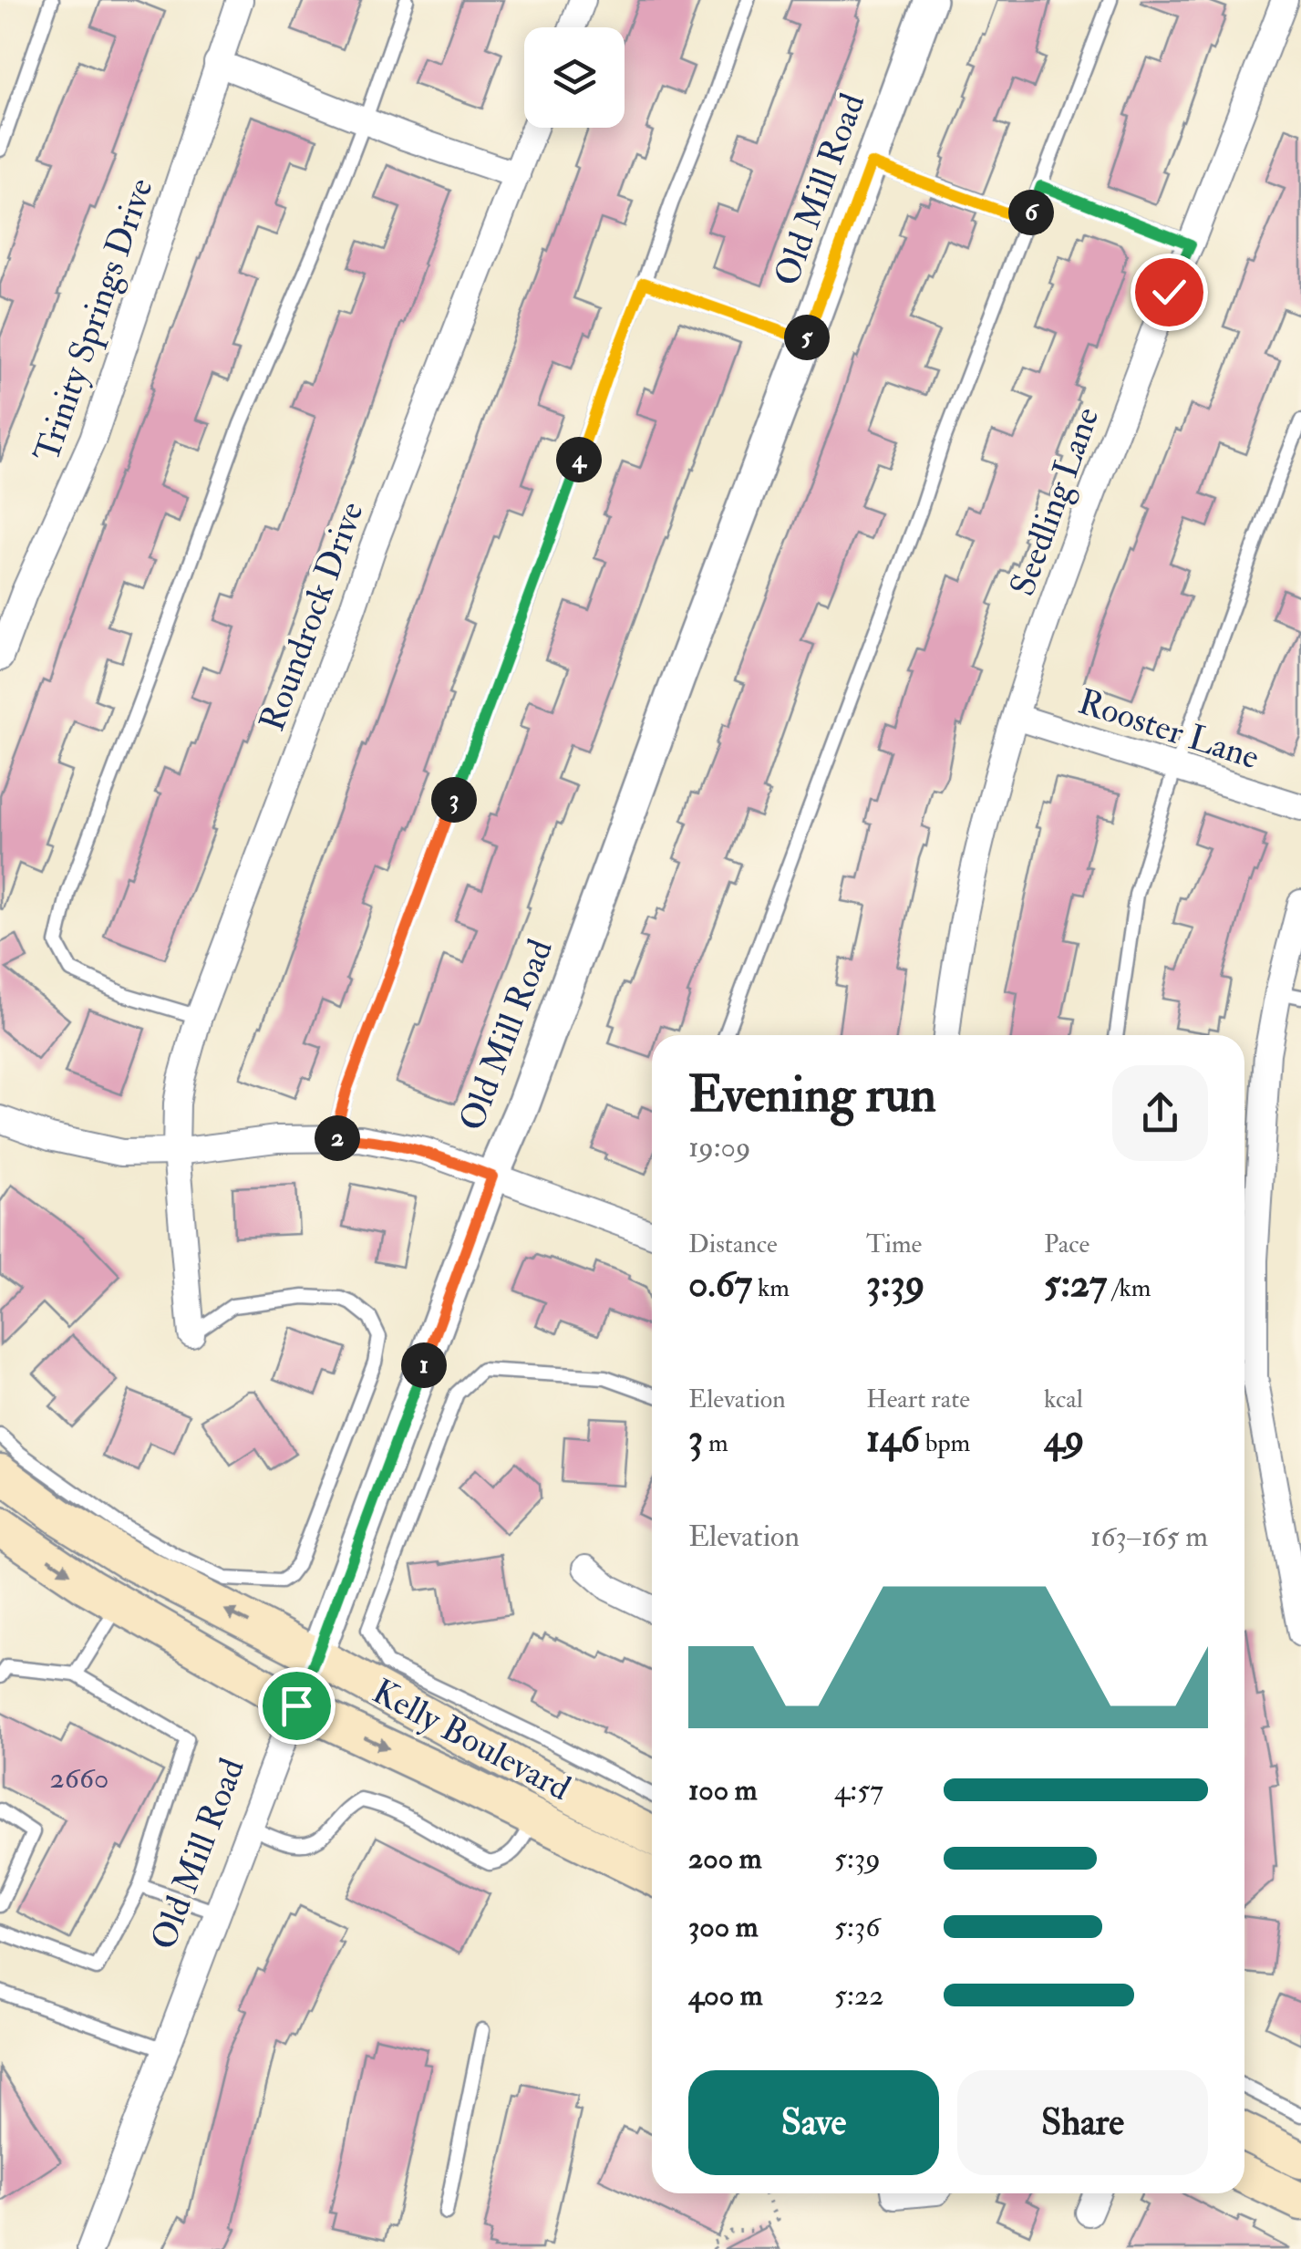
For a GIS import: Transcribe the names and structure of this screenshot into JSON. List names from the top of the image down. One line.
{"streets":{"main road":["Kelly Boulevard"],"street":["Old Mill Road","Trinity Springs Drive","Seedling Lane","Roundrock Drive","Rooster Lane"]},"crossings":[["Old Mill Road","Kelly Boulevard"],["Seedling Lane","Rooster Lane"]],"house_numbers":["2660"],"page":{"pins":["6","5","4","3","2","1"],"heading":["Evening run","19:09"],"stats":[["Distance","0.67 km"],["Time","3:39"],["Pace","5:27 /km"],["Elevation","3 m"],["Heart rate","146 bpm"],["kcal","49"]],"chart":["Elevation","163–165 m"],"list":[{"name":"100 m","note":"4:57"},{"name":"200 m","note":"5:39"},{"name":"300 m","note":"5:36"},{"name":"400 m","note":"5:22"}],"buttons":["Save","Share"]}}
